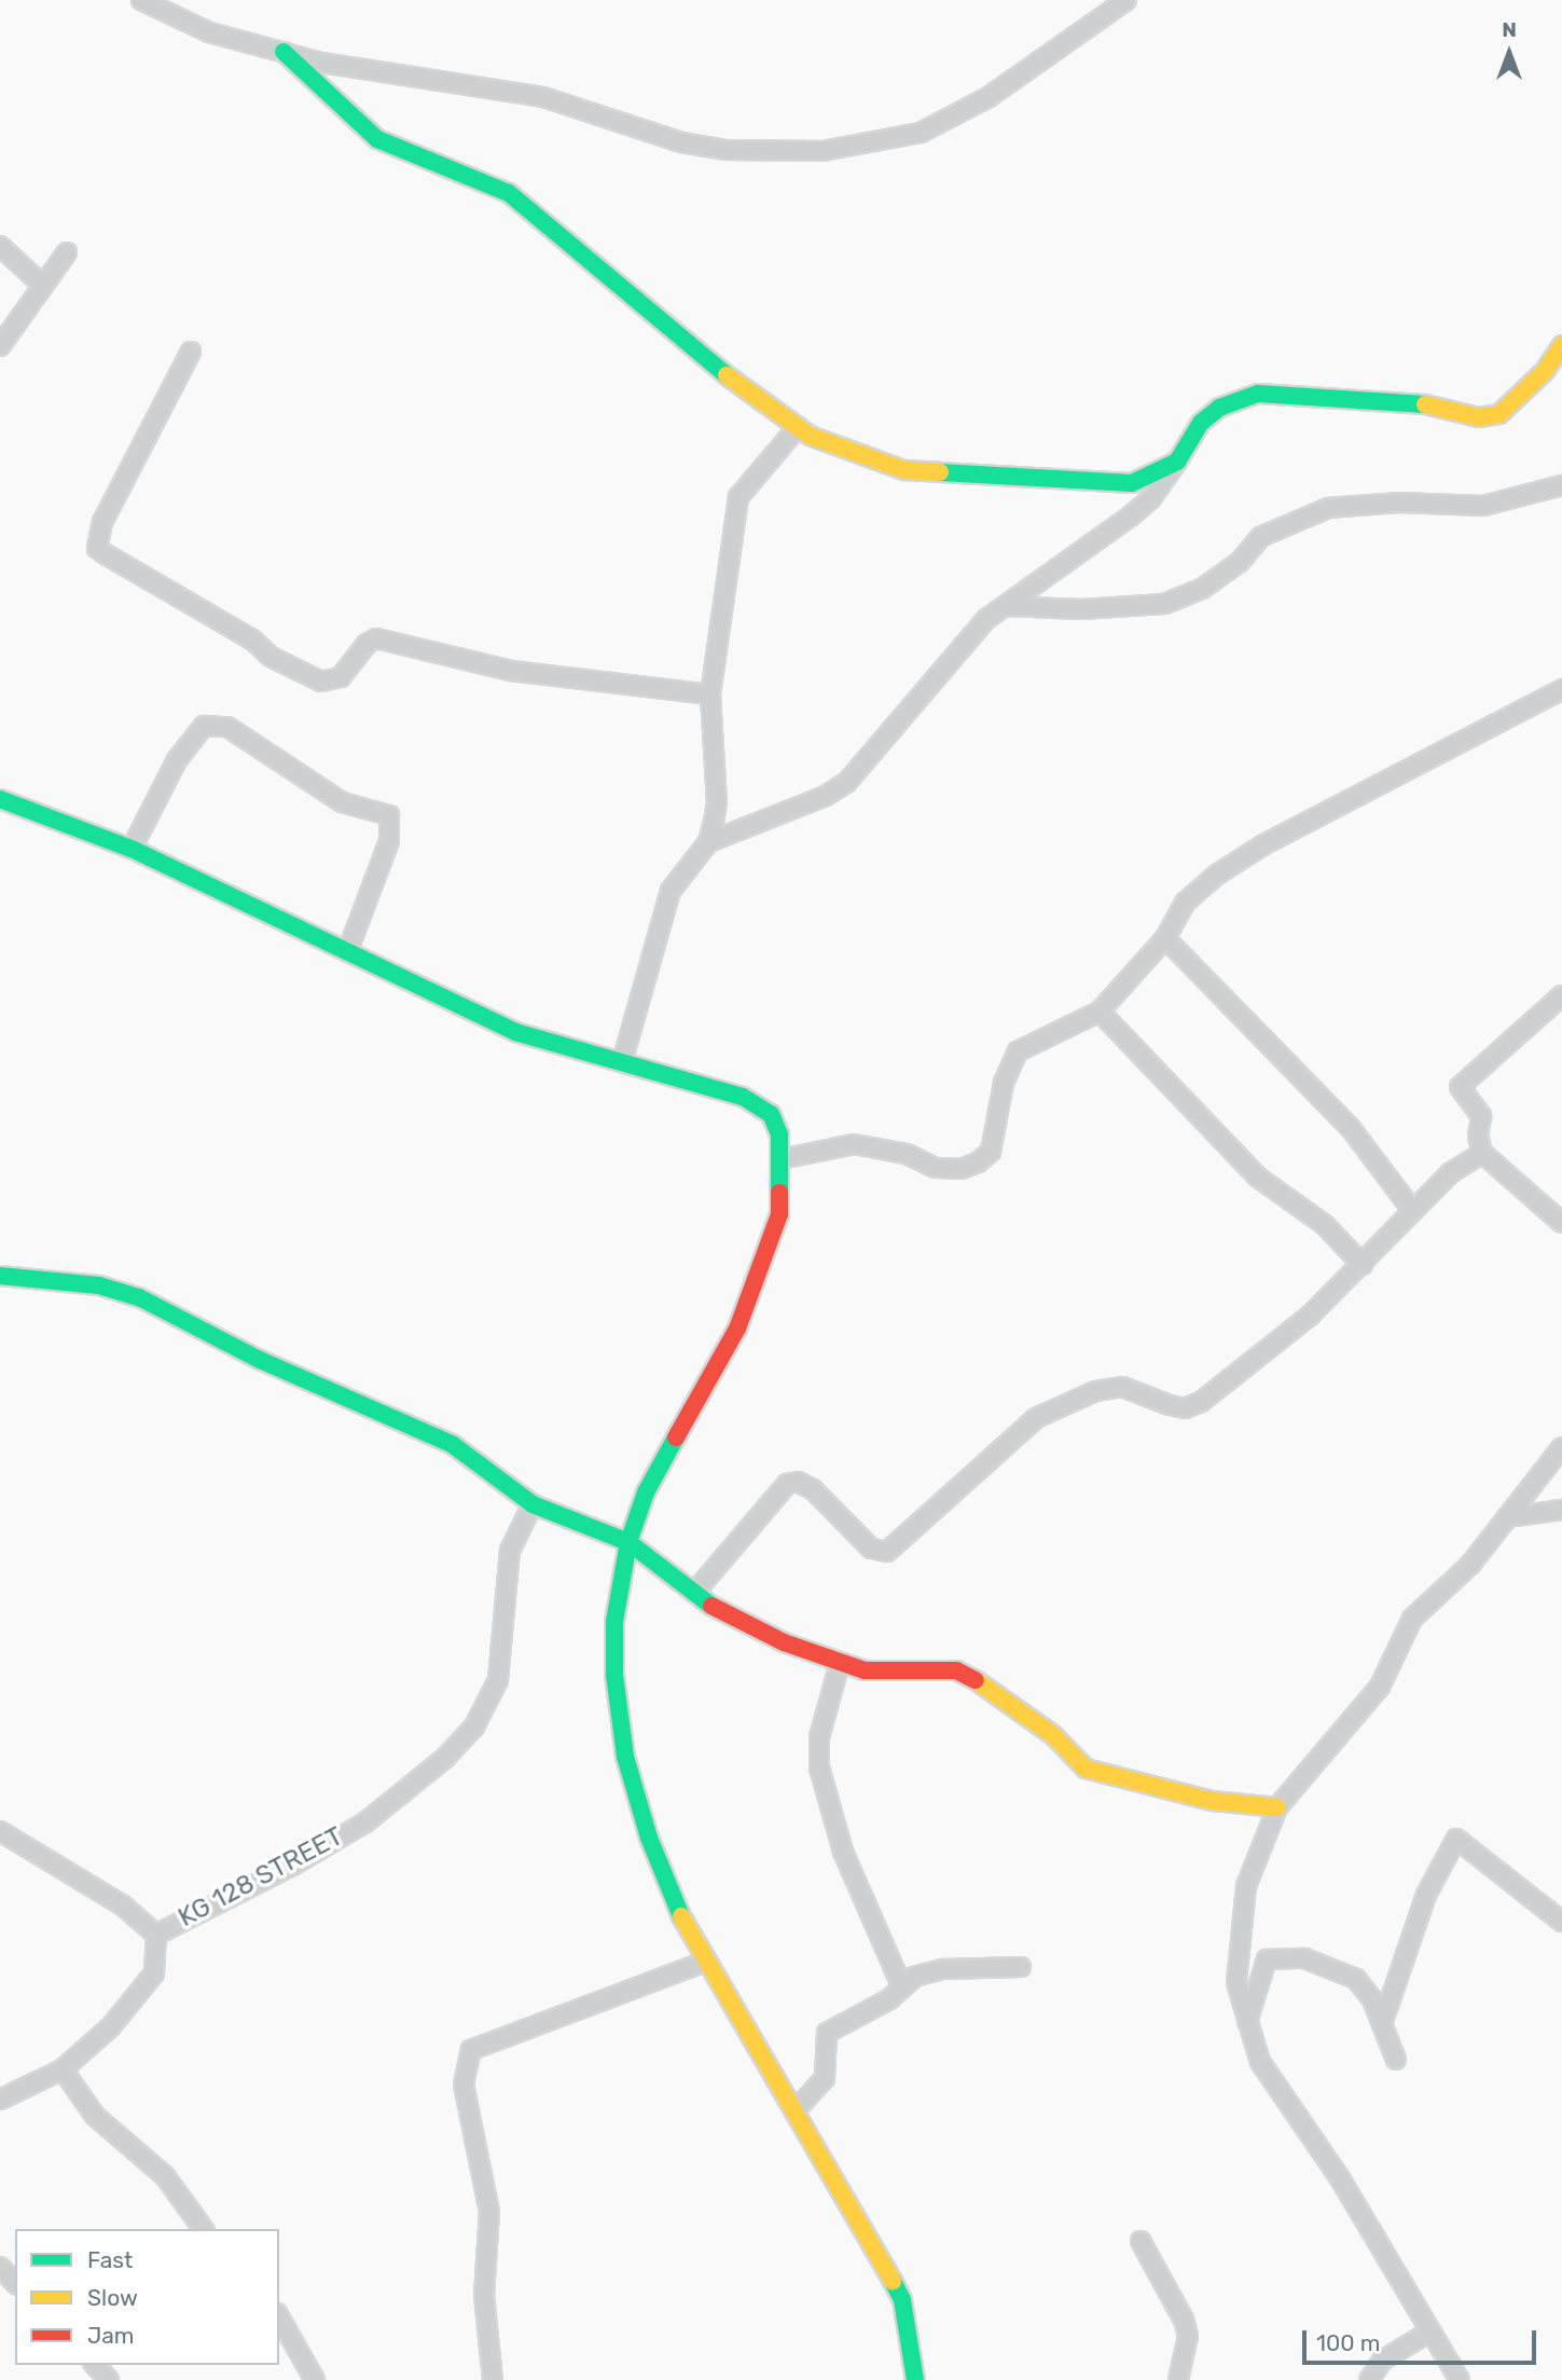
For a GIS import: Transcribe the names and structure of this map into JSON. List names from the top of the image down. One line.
{"streets":{"street":["KG 128 STREET"]},"legend":["Fast","Slow","Jam"],"scale_bar":"100 m","north":"top"}
